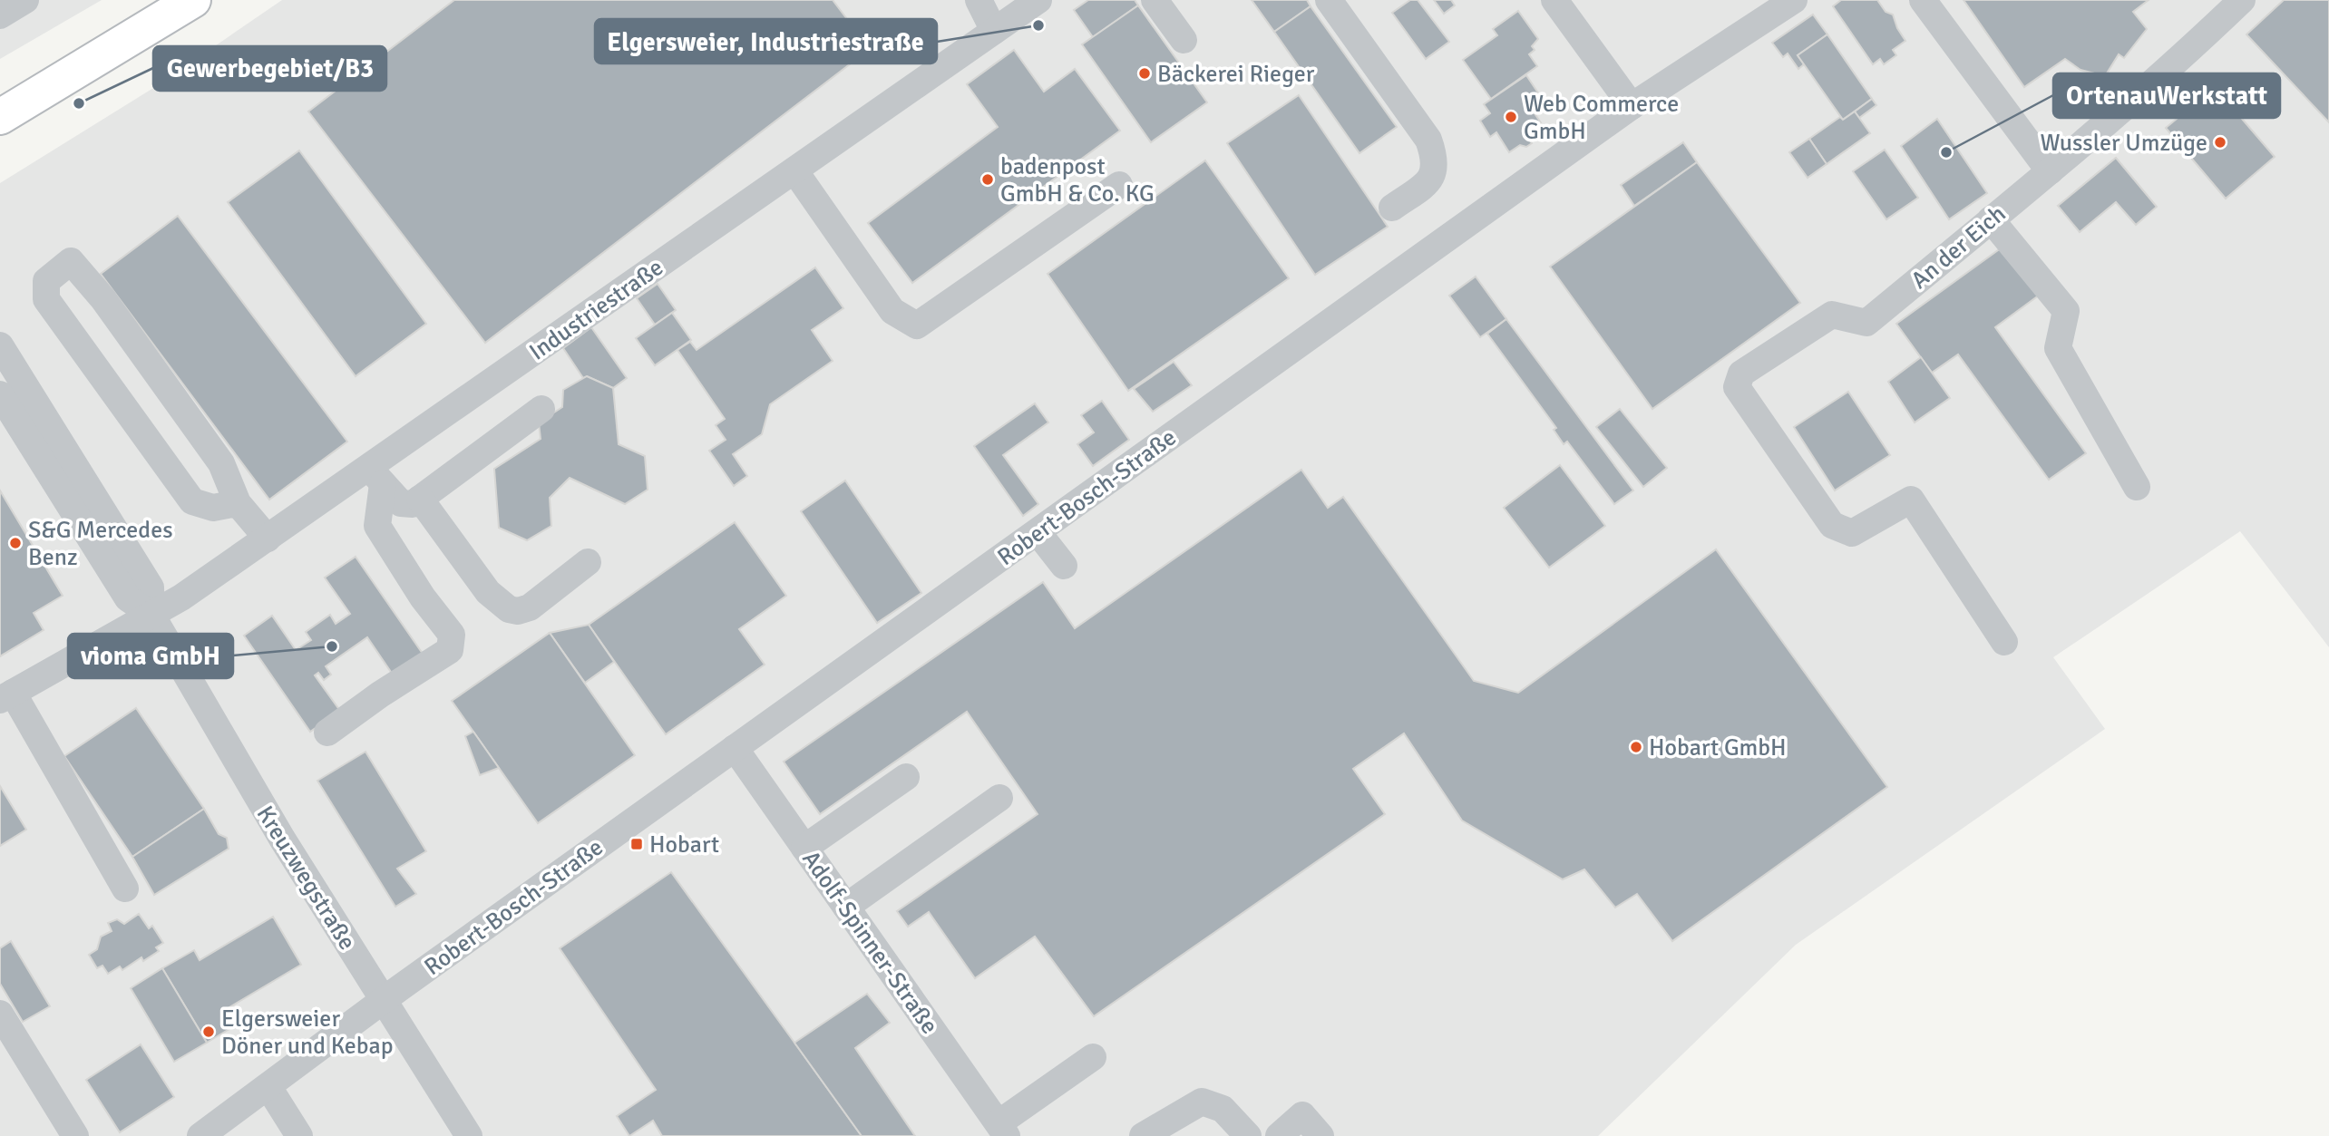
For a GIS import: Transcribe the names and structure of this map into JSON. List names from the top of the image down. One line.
{"streets":{"street":["An der Eich","Industriestraße","Robert-Bosch-Straße","Kreuzwegstraße","Adolf-Spinner-Straße"]},"crossings":[["Industriestraße","Kreuzwegstraße"],["Robert-Bosch-Straße","Kreuzwegstraße"],["Robert-Bosch-Straße","Adolf-Spinner-Straße"]],"places":{"other":["Elgersweier, Industriestraße","Bäckerei Rieger","Gewerbegebiet/B3","Web Commerce GmbH","Wussler Umzüge","OrtenauWerkstatt","badenpost GmbH & Co. KG","S&G Mercedes Benz","vioma GmbH","Hobart GmbH","Elgersweier Döner und Kebap"],"transit":["Hobart"]}}
